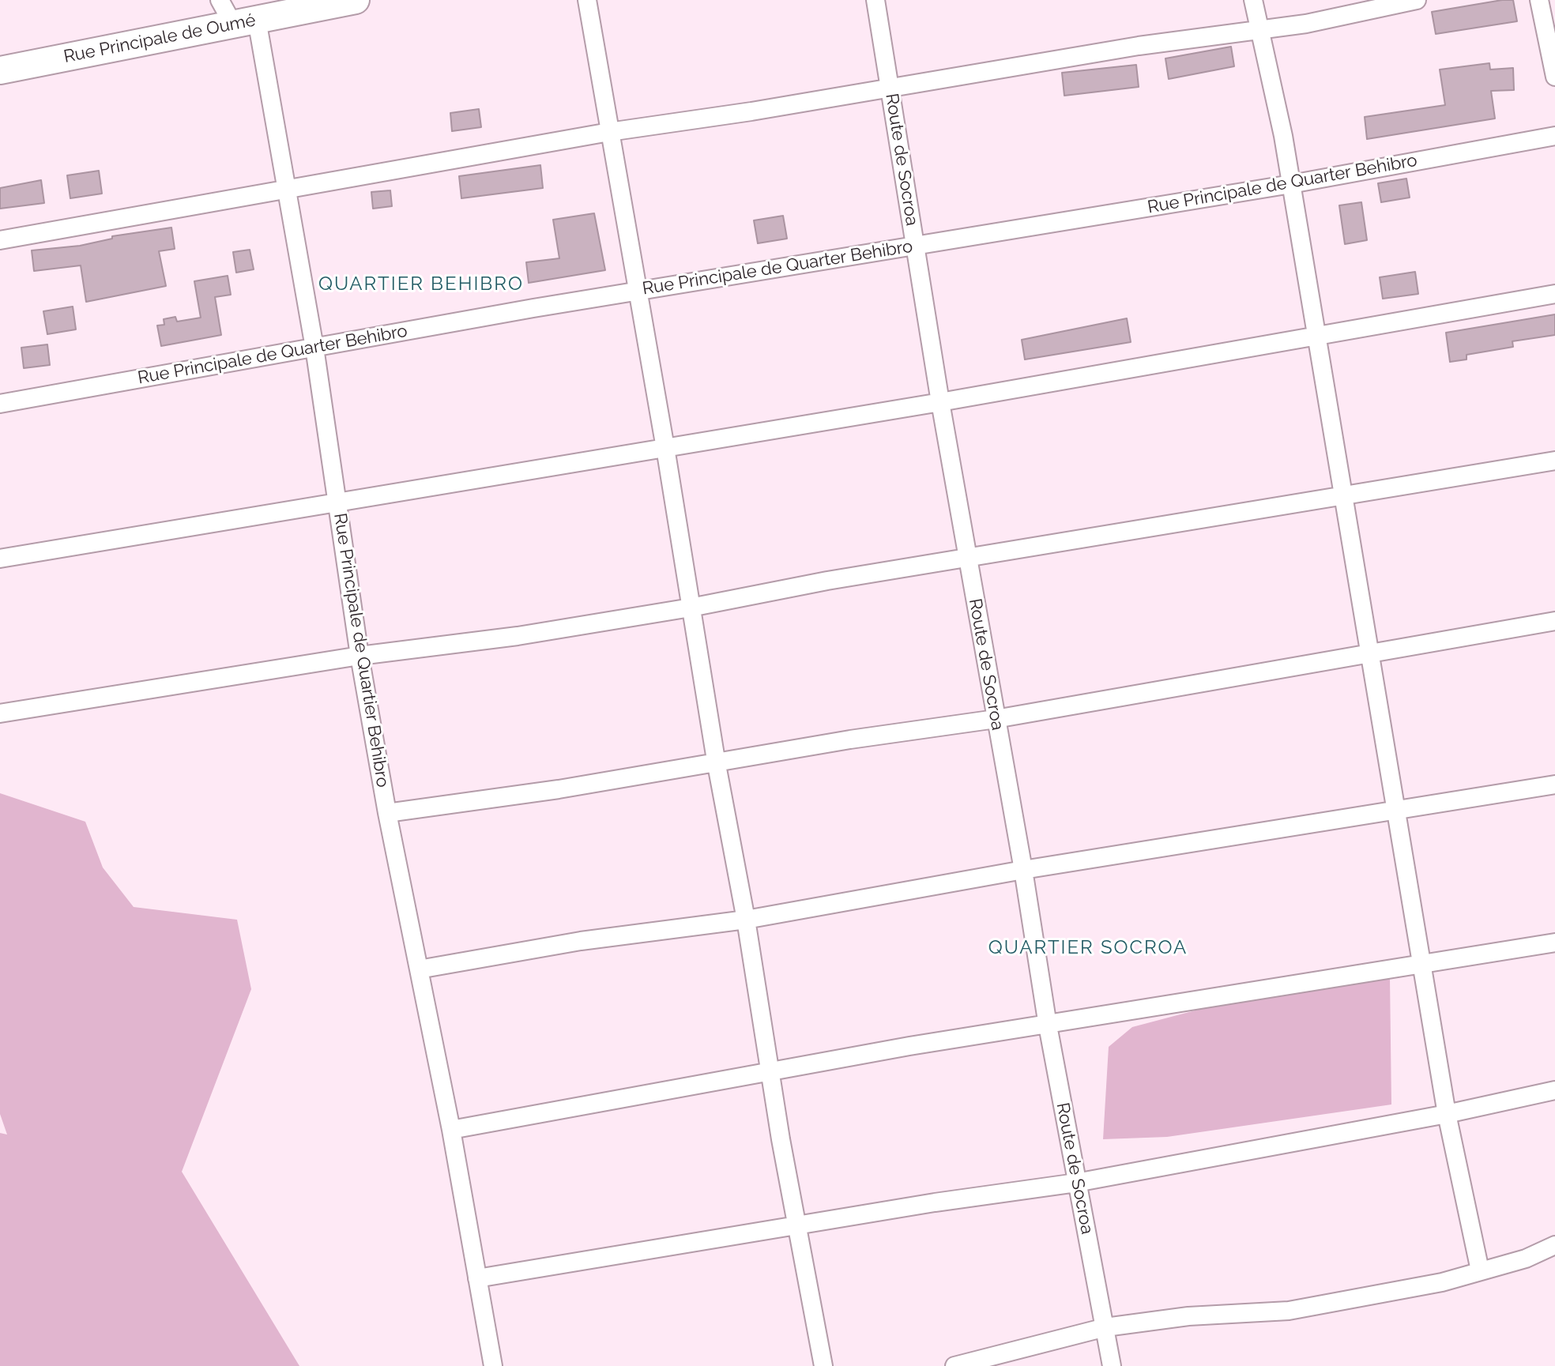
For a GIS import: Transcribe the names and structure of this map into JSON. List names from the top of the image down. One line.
{"streets":{"main road":["Rue Principale de Oumé"],"street":["Route de Socroa","Rue Principale de Quarter Behibro","Rue Principale de Quartier Behibro"]},"crossings":[["Rue Principale de Oumé","Rue Principale de Quartier Behibro"],["Route de Socroa","Rue Principale de Quarter Behibro"],["Rue Principale de Quarter Behibro","Rue Principale de Quartier Behibro"]],"districts":["QUARTIER BEHIBRO","QUARTIER SOCROA"]}
